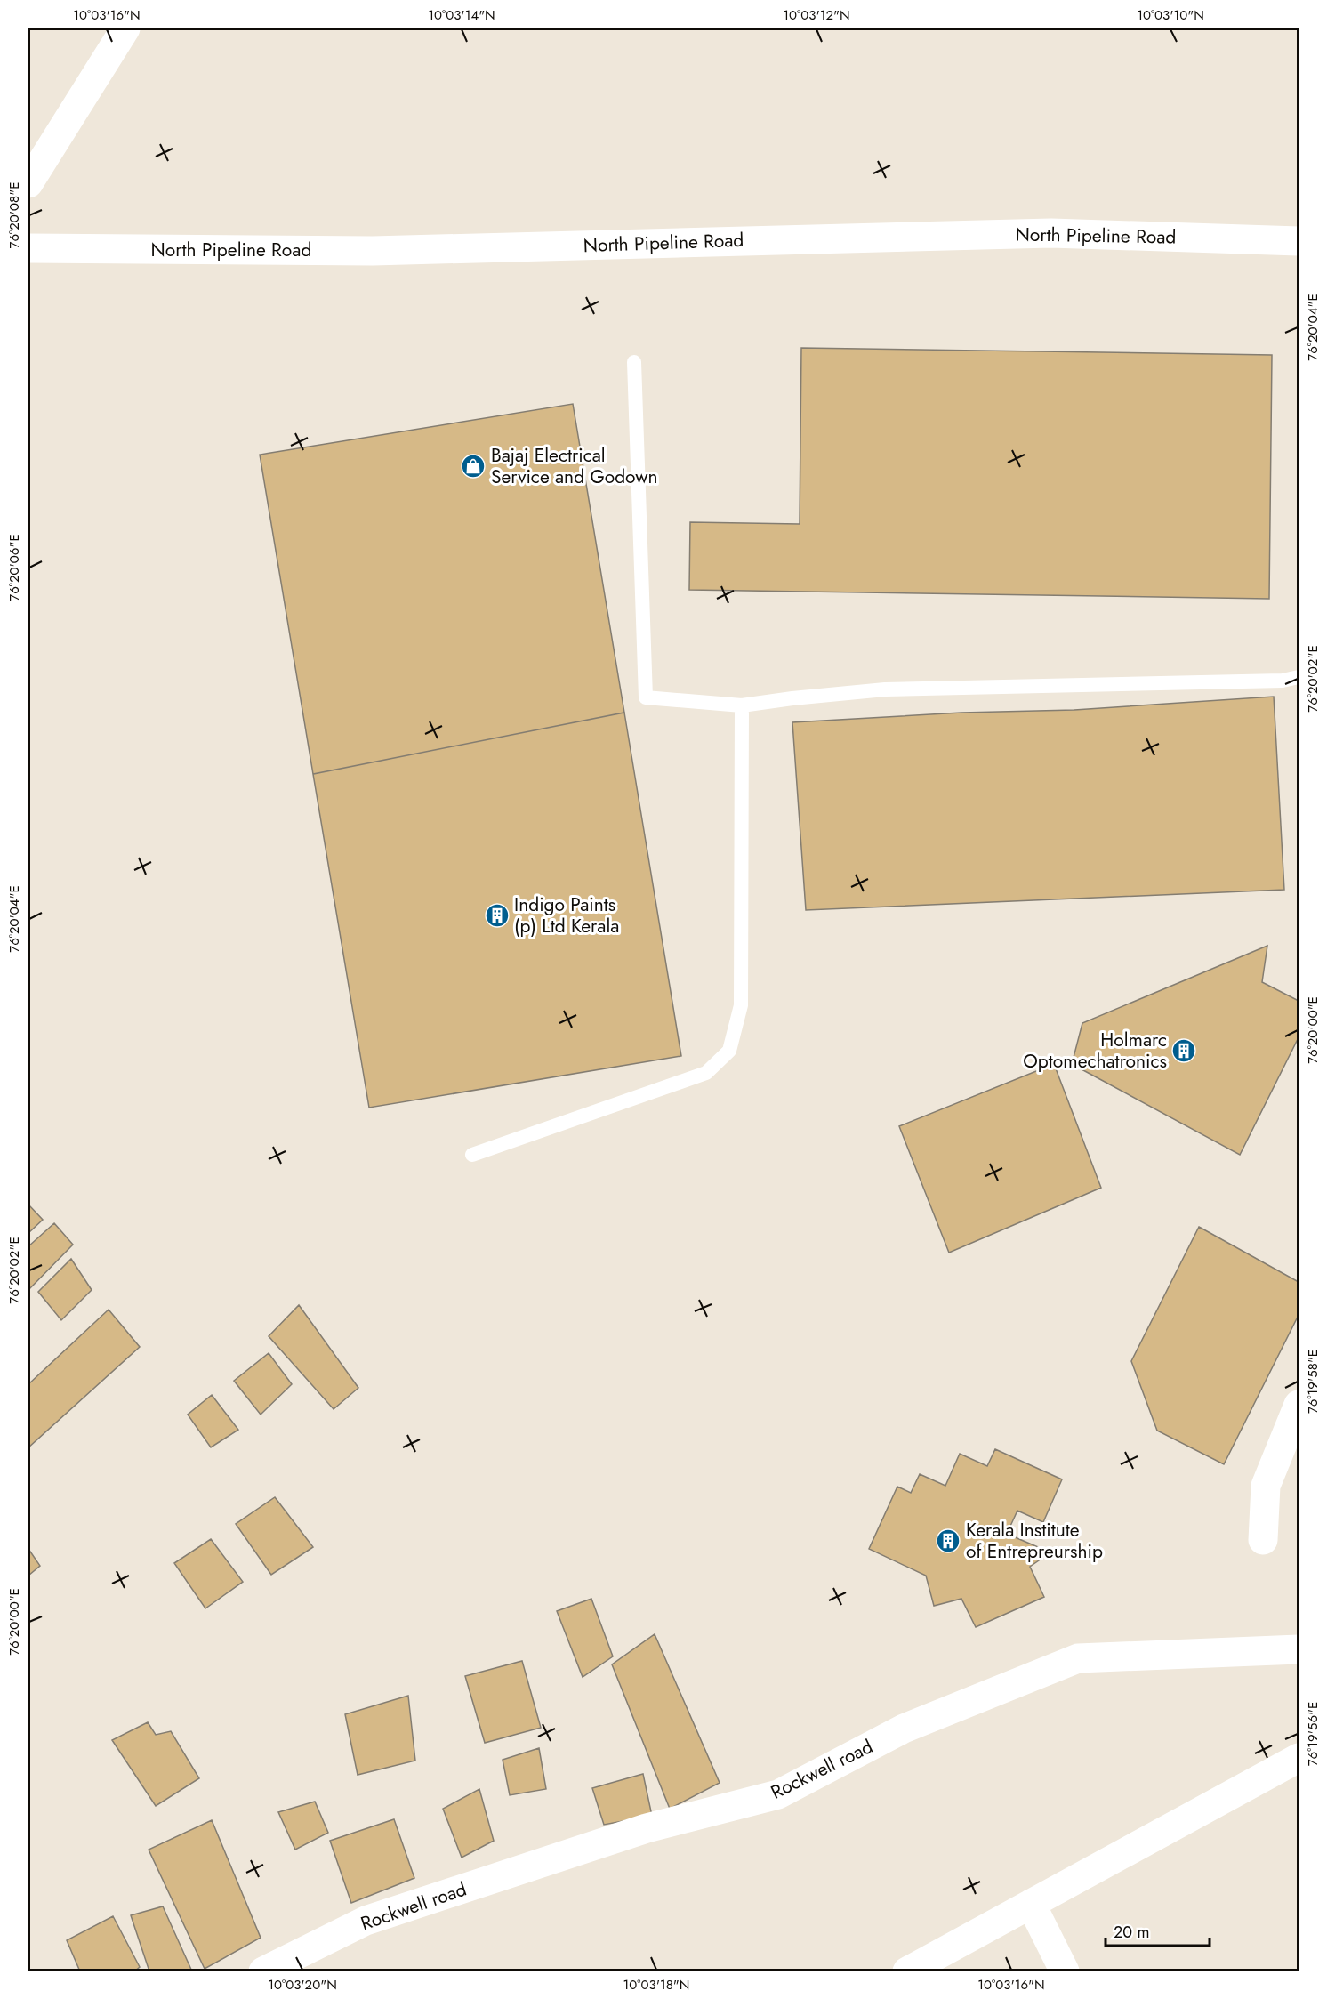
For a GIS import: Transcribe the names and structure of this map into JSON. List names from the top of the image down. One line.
{"streets":{"street":["North Pipeline Road","Rockwell road"]},"places":{"shop":["Bajaj Electrical Service and Godown"],"building":["Indigo Paints (p) Ltd Kerala","Holmarc Optomechatronics","Kerala Institute of Entrepreurship"]},"scale_bar":"20 m","coordinates":["10°03'16\"N","10°03'14\"N","10°03'12\"N","10°03'10\"N","76°20'08\"E","76°20'04\"E","76°20'06\"E","76°20'02\"E","76°20'00\"E","76°19'58\"E","76°19'56\"E","10°03'20\"N","10°03'18\"N"]}
